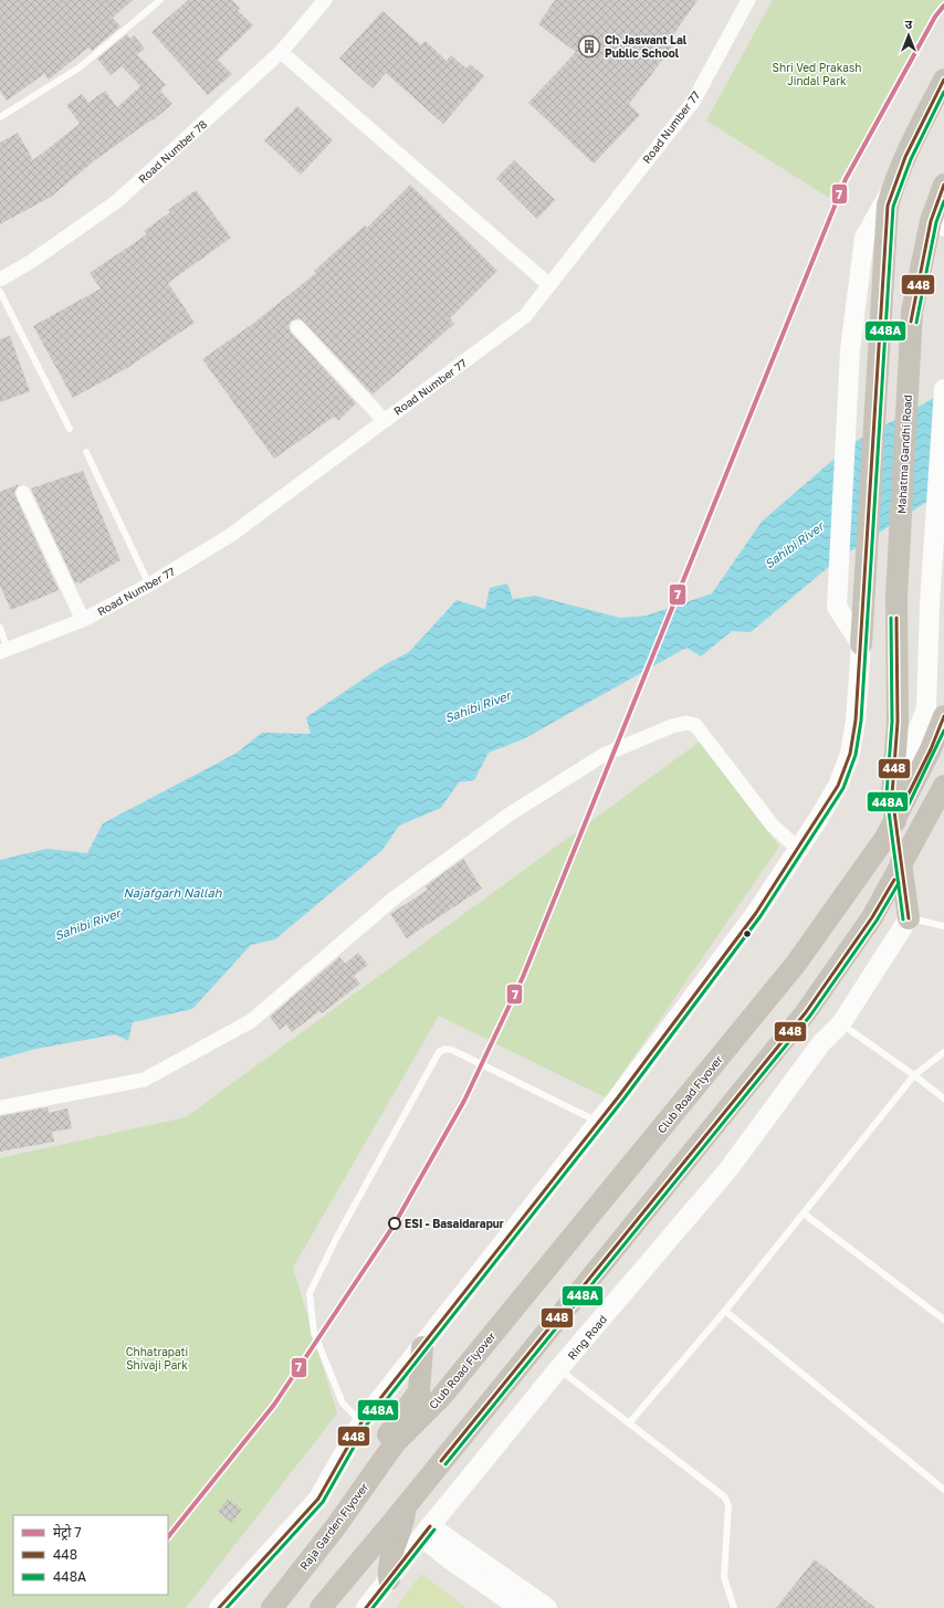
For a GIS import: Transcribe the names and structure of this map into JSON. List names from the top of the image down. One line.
{"streets":{"main road":["Mahatma Gandhi Road","Club Road Flyover","Ring Road","Raja Garden Flyover"],"street":["Road Number 77","Road Number 78"]},"crossings":[["Mahatma Gandhi Road","Ring Road"],["Club Road Flyover","Raja Garden Flyover"]],"water":["Sahibi River","Najafgarh Nallah"],"parks":["Shri Ved Prakash Jindal Park","Chhatrapati Shivaji Park"],"places":{"building":["Ch Jaswant Lal Public School"],"other":["ESI - Basaidarapur"]},"lines":["metro line 7","transit line 448","transit line 448A"],"legend":["मेट्रो 7","448","448A"],"north":"top"}
